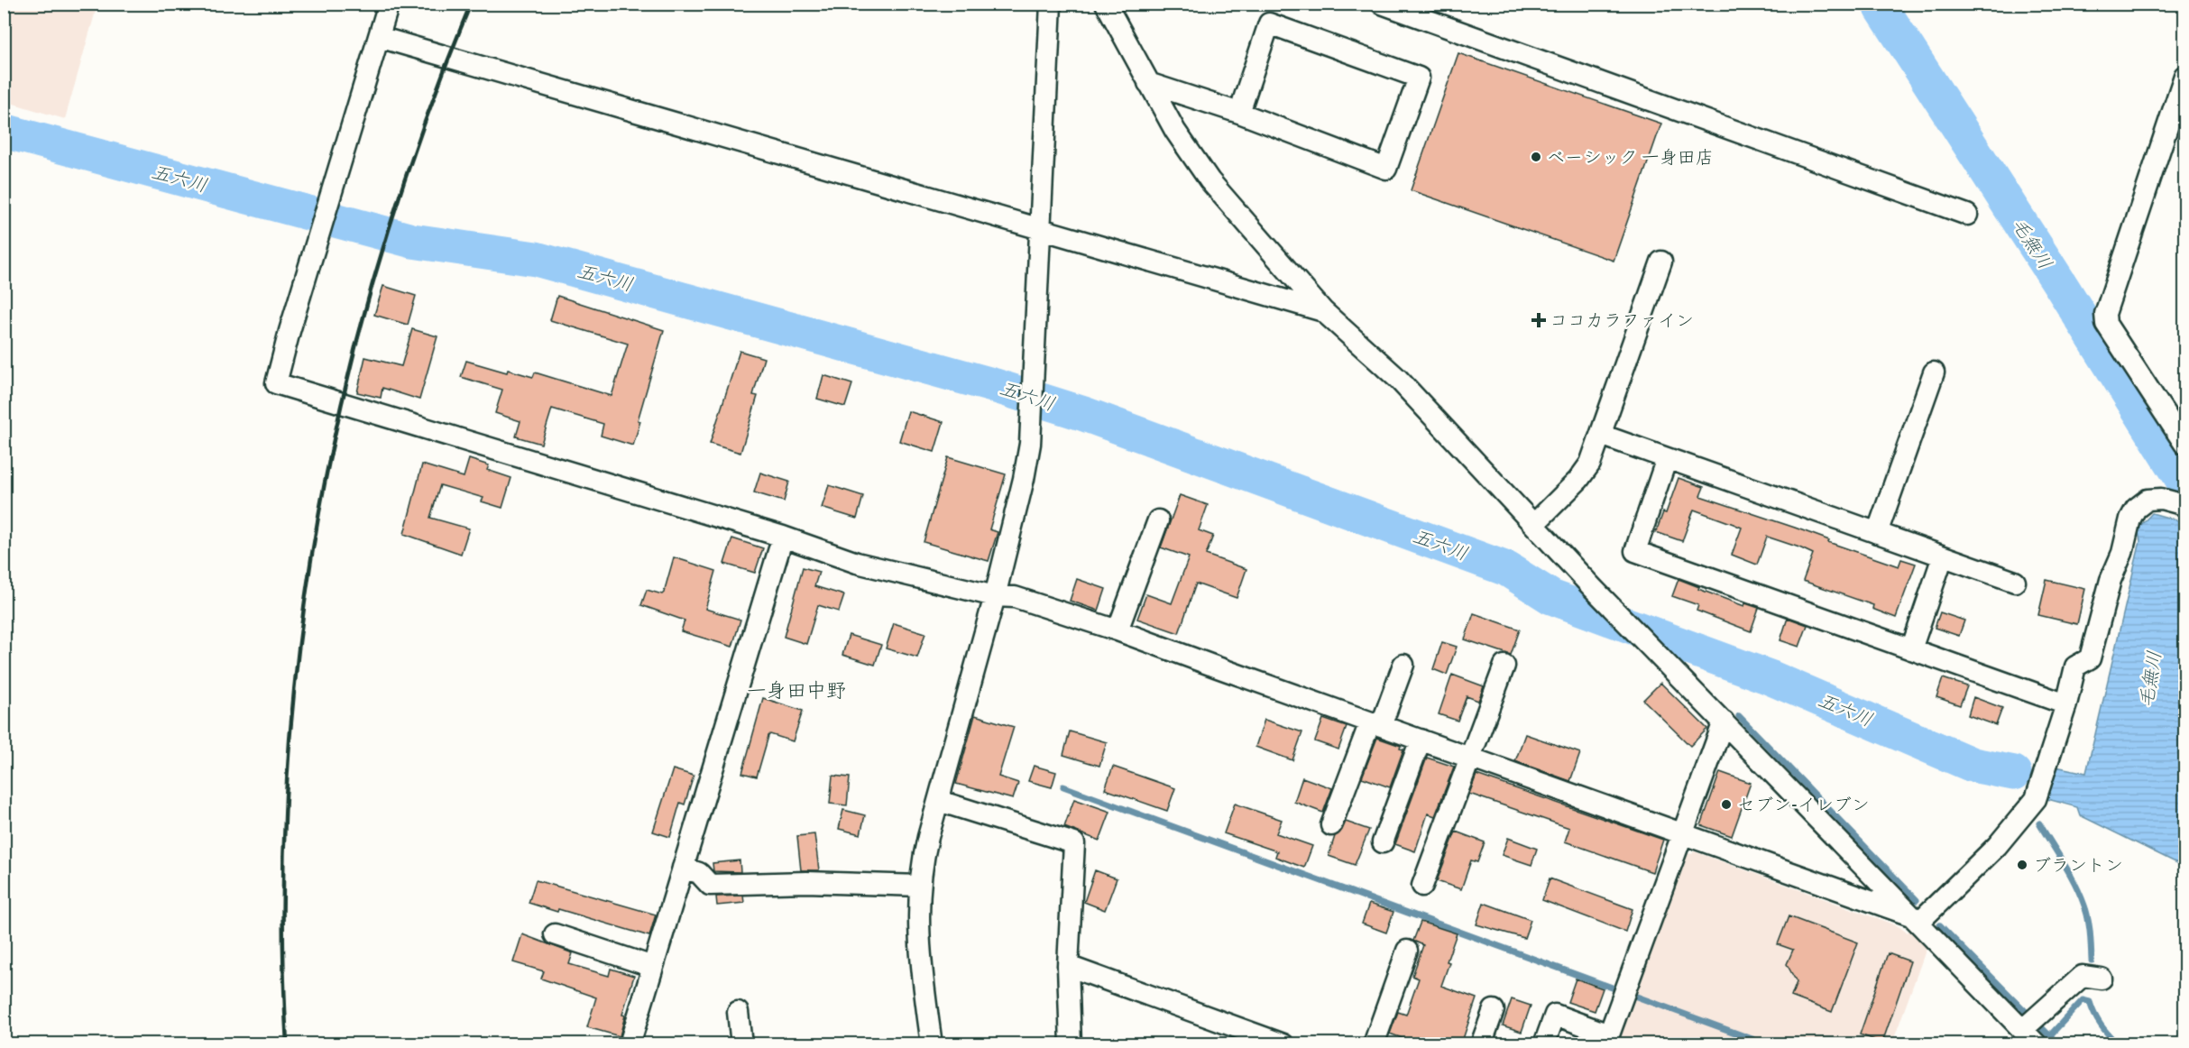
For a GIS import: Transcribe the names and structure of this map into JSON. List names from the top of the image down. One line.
{"districts":["一身田中野"],"water":["五六川","毛無川"],"places":{"other":["ベーシック 一身田店","セブン-イレブン","ブラントン"],"health":["ココカラファイン"]}}
